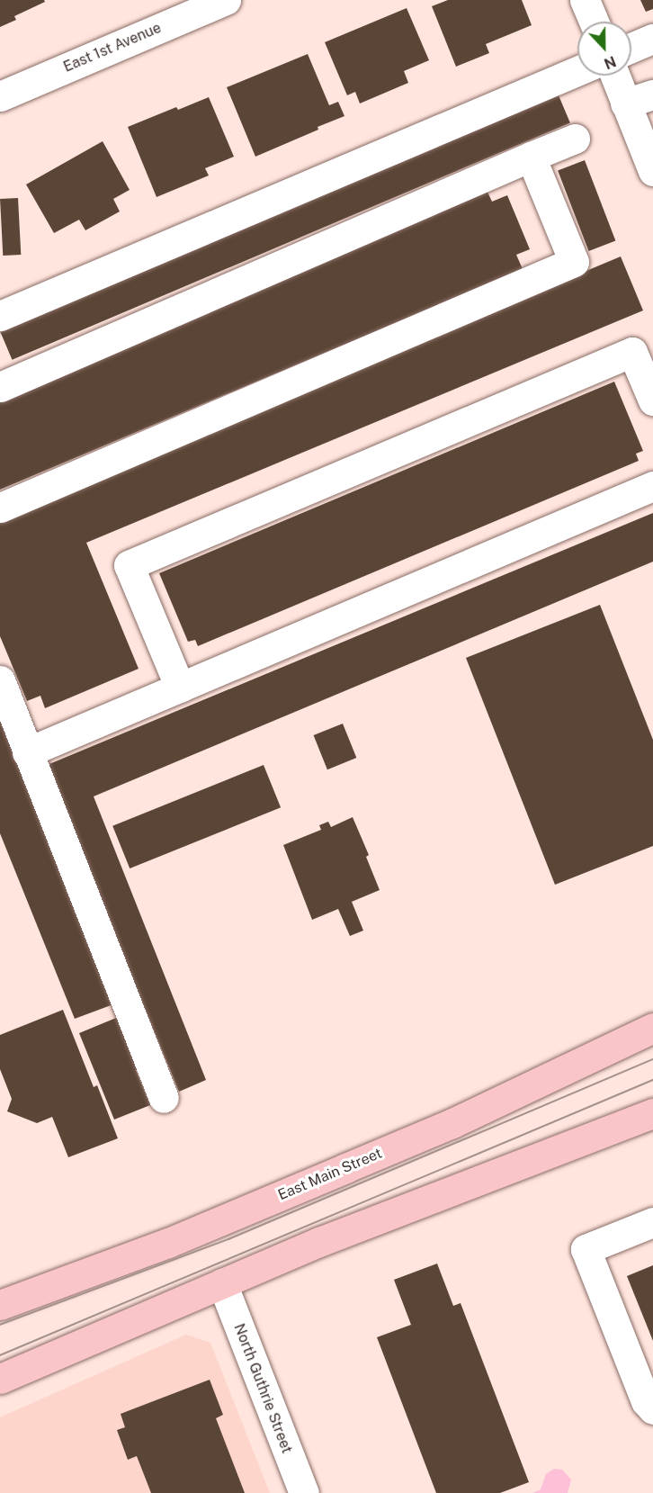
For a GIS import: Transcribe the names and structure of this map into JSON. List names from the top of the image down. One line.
{"streets":{"main road":["East Main Street"],"street":["East 1st Avenue","North Guthrie Street"]},"north":"bottom"}
